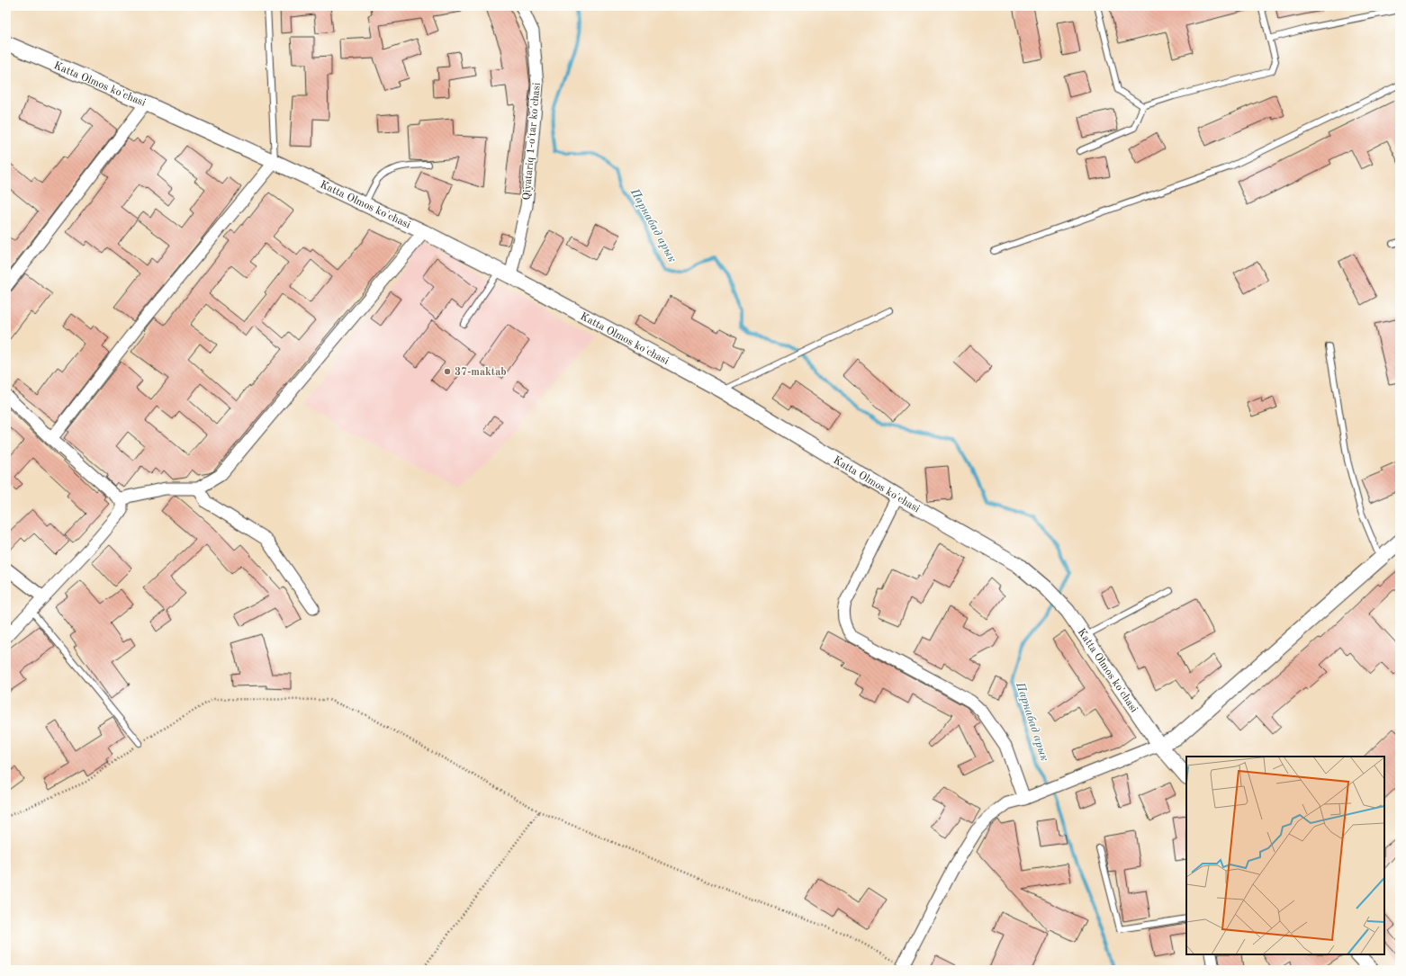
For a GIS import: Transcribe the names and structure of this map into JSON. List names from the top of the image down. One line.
{"streets":{"street":["Katta Olmos ko'chasi","Qiyatariq 1-o'tar ko'chasi"]},"crossings":[["Katta Olmos ko'chasi","Qiyatariq 1-o'tar ko'chasi"]],"water":["Парнабад арык"],"places":["37-maktab"]}
